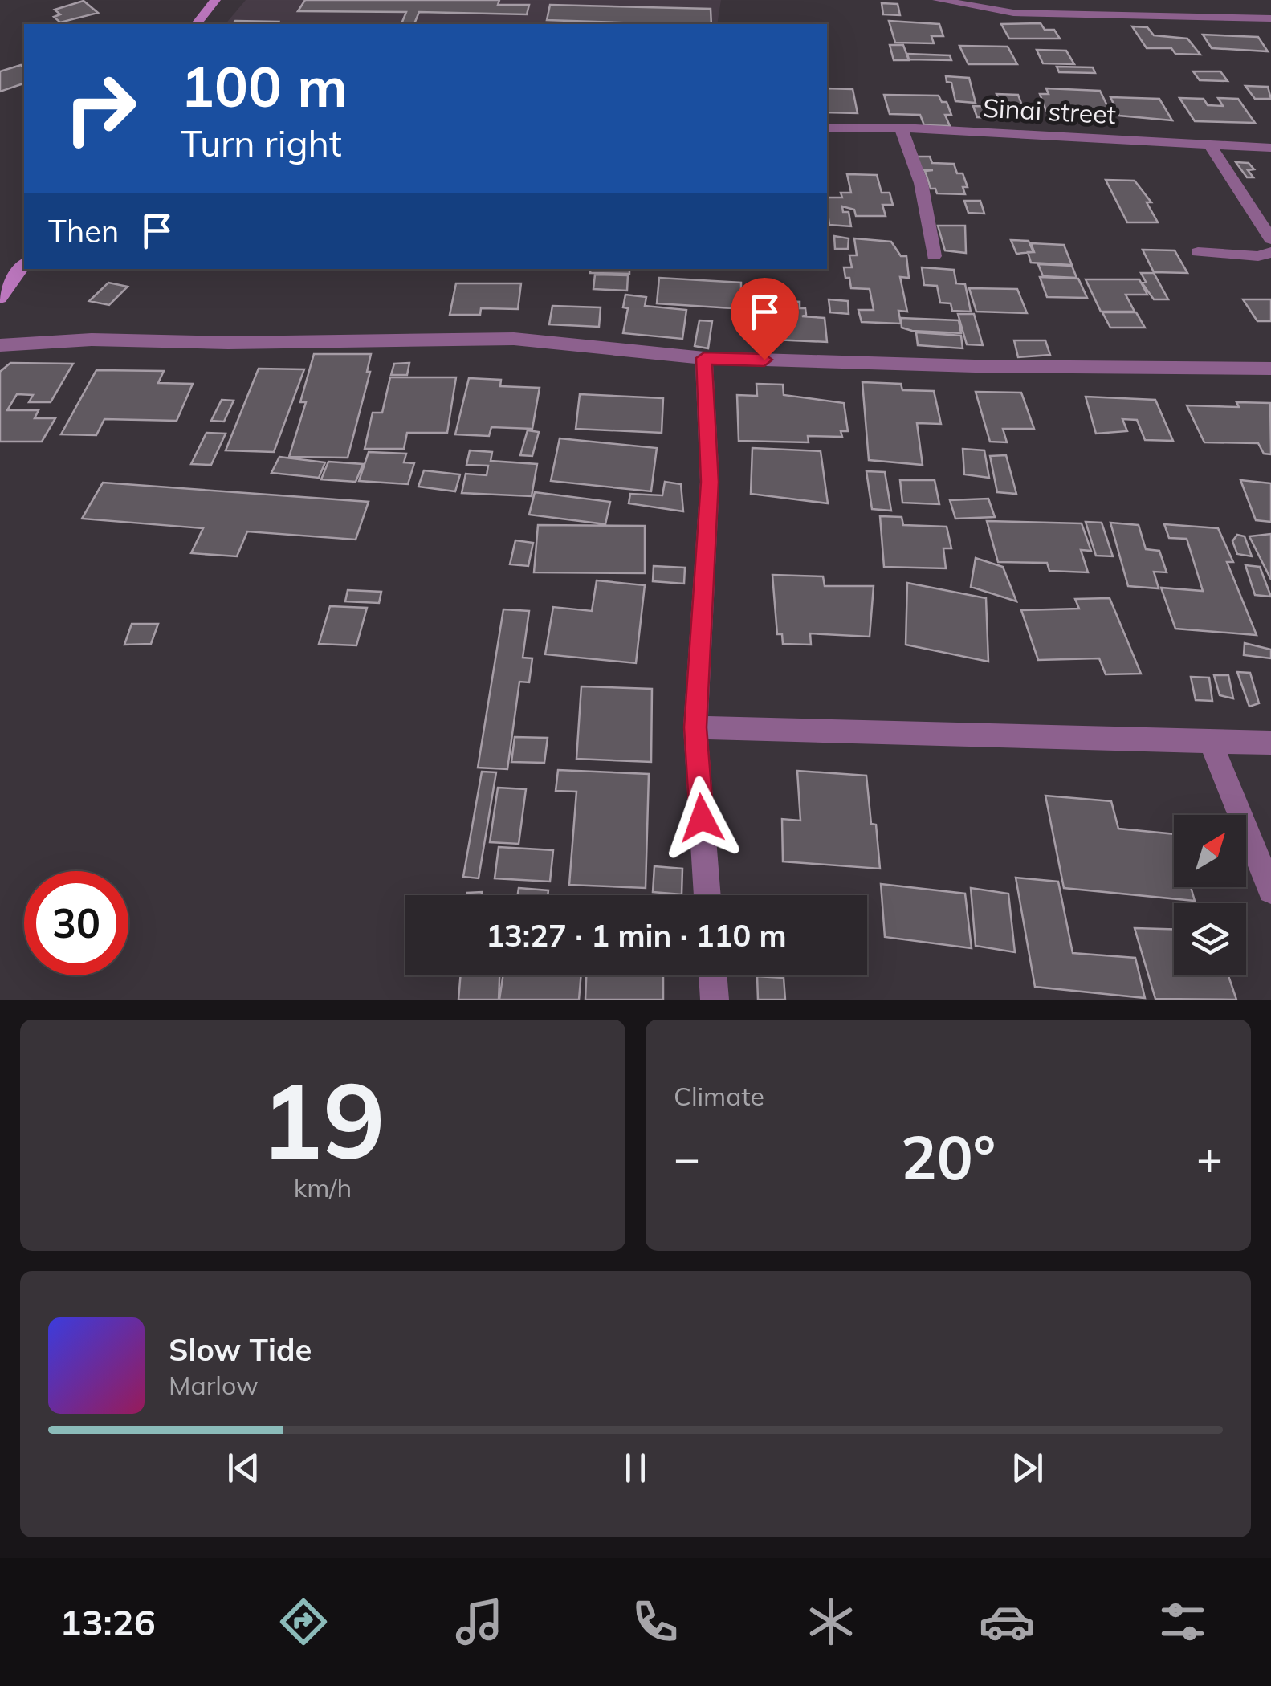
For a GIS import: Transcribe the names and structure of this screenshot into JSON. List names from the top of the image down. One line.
{"streets":{"street":["Sinai street"]},"north":"top right","page":{"turn":["100 m","Turn right"],"then":"Then","limit":"30","trip":"13:27 · 1 min · 110 m","tile":[["19","km/h"],"Climate"],"heat":["−","20°","+"],"song":["Slow Tide","Marlow"],"tabs":"13:26"}}
